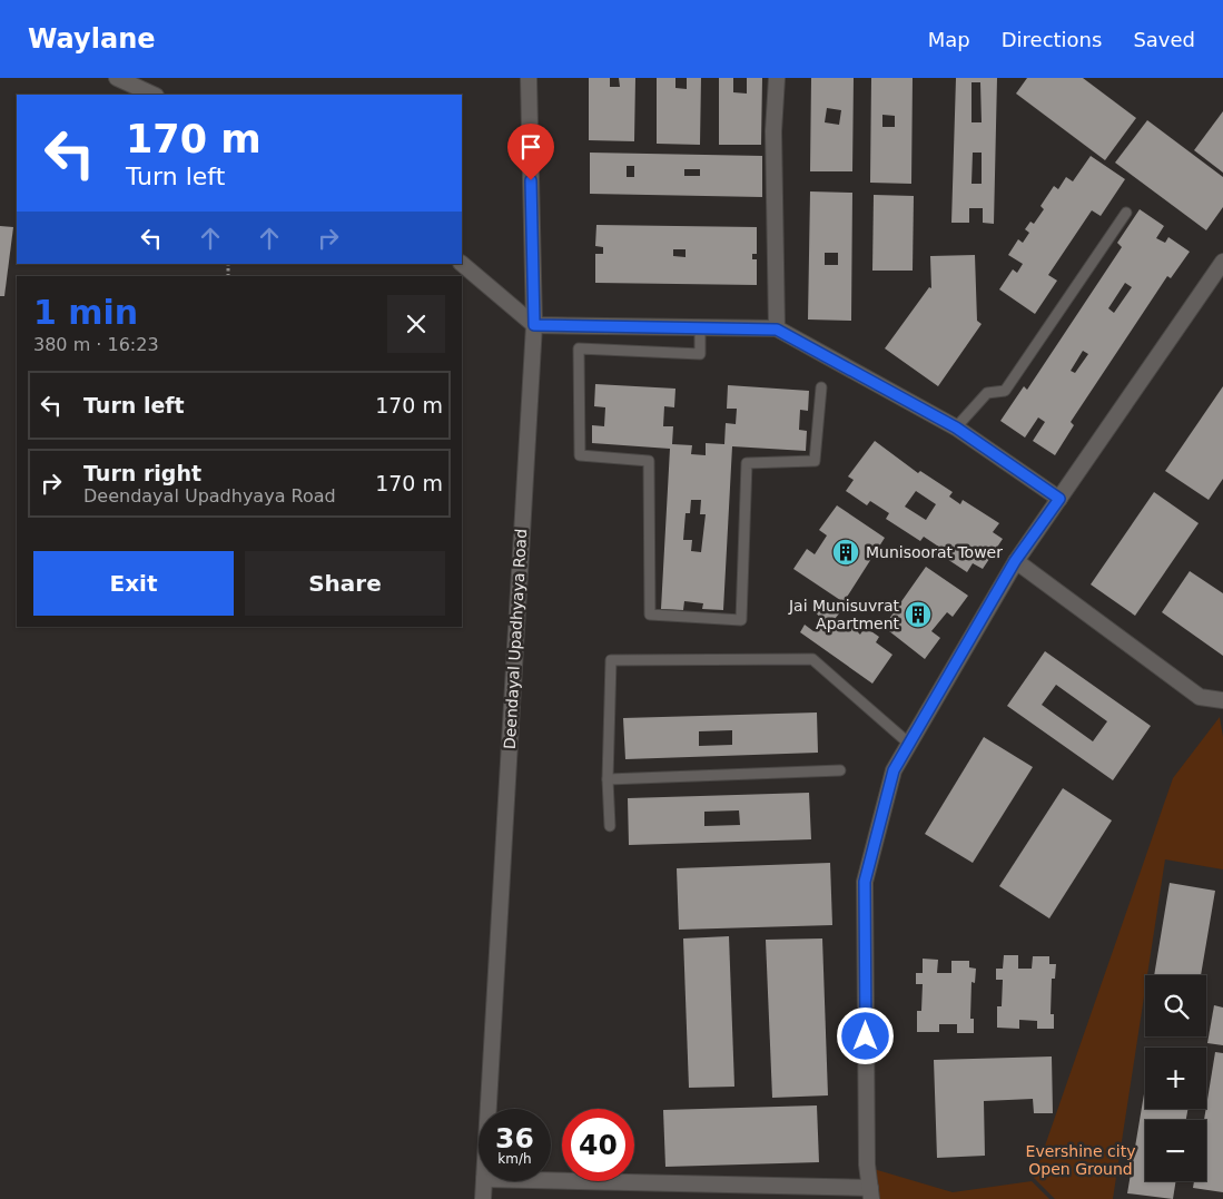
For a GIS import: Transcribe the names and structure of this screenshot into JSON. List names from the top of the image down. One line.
{"streets":{"street":["Deendayal Upadhyaya Road"]},"parks":["Evershine city Open Ground"],"places":{"building":["Munisoorat Tower","Jai Munisuvrat Apartment"]},"page":{"header":"Waylane","nav":["Map","Directions","Saved"],"turn":["170 m","Turn left"],"heading":["1 min","380 m · 16:23"],"list":[{"name":"Turn left","value":"170 m"},{"name":"Turn right","note":"Deendayal Upadhyaya Road","value":"170 m"}],"buttons":["Exit","Share"],"map_buttons":["+","−"],"speed":"36 km/h","limit":"40"}}
